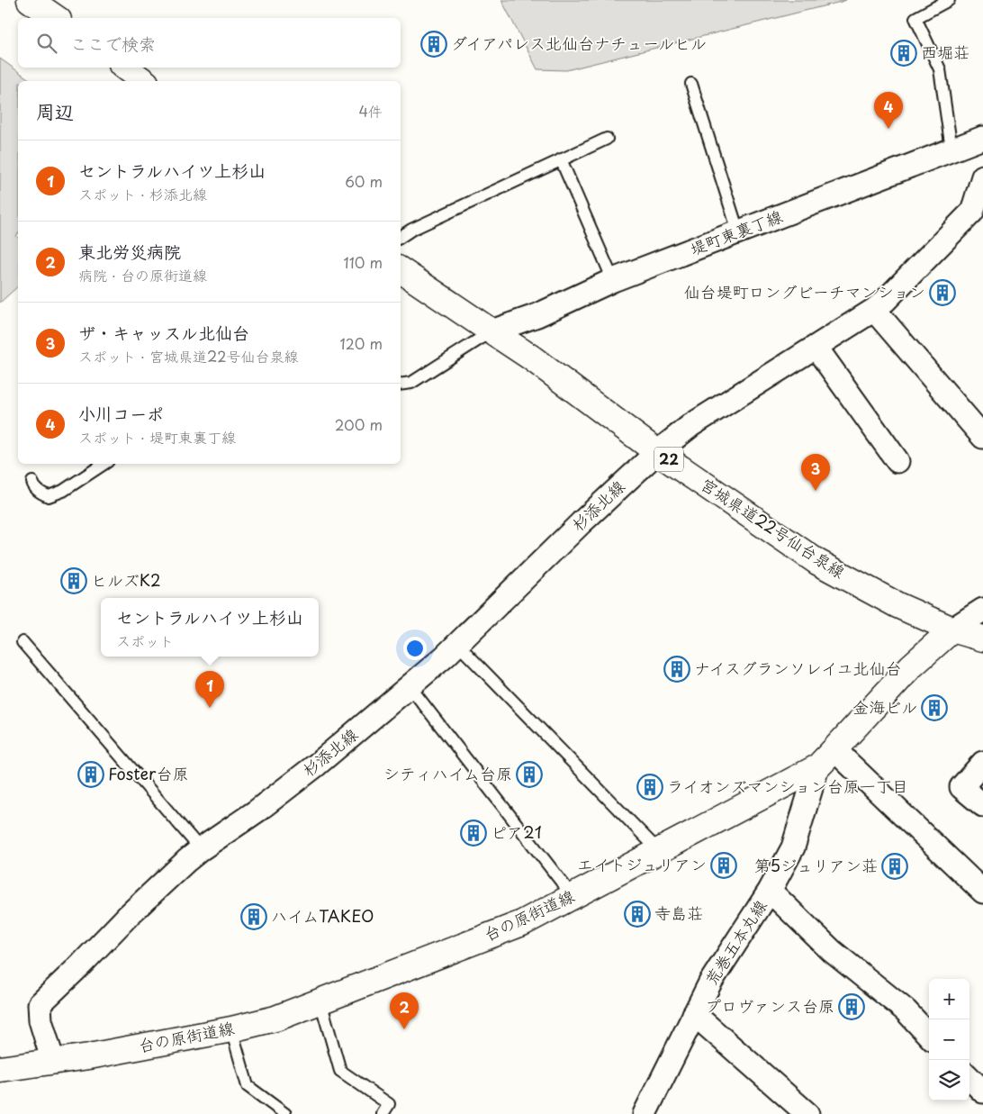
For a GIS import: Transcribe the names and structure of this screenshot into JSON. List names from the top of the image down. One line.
{"streets":{"street":["堤町東裏丁線","22","杉添北線","宮城県道22号仙台泉線","台の原街道線","荒巻五本丸線"]},"crossings":[["堤町東裏丁線","宮城県道22号仙台泉線"],["杉添北線","宮城県道22号仙台泉線"],["杉添北線","台の原街道線"],["宮城県道22号仙台泉線","台の原街道線"],["台の原街道線","荒巻五本丸線"]],"places":{"building":["ダイアパレス北仙台ナチュールヒル","西堀荘","仙台堤町ロングビーチマンション","ヒルズK2","ナイスグランソレイユ北仙台","金海ビル","Foster台原","シティハイム台原","ライオンズマンション台原一丁目","ピア21","エイトジュリアン","第5ジュリアン荘","寺島荘","ハイムTAKEO","プロヴァンス台原"]},"page":{"search":"ここで検索","heading":["周辺","4件"],"pins":["4","3","1","2"],"list":[{"mark":"1","name":"セントラルハイツ上杉山","note":"スポット · 杉添北線","value":"60 m"},{"mark":"2","name":"東北労災病院","note":"病院 · 台の原街道線","value":"110 m"},{"mark":"3","name":"ザ・キャッスル北仙台","note":"スポット · 宮城県道22号仙台泉線","value":"120 m"},{"mark":"4","name":"小川コーポ","note":"スポット · 堤町東裏丁線","value":"200 m"}],"popup":["セントラルハイツ上杉山","スポット"],"map_buttons":["+","−"]}}
